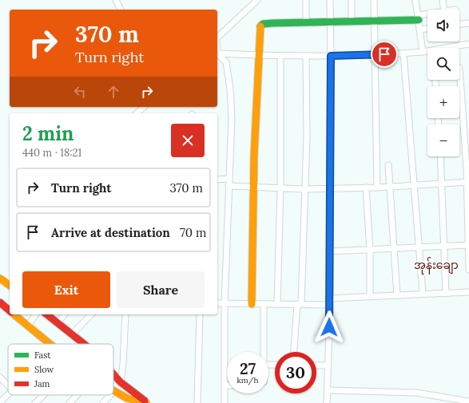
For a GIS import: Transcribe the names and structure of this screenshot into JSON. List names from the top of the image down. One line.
{"districts":["အုန်းချော"],"legend":["Fast","Slow","Jam"],"page":{"map_buttons":["+","−"],"turn":["370 m","Turn right"],"heading":["2 min","440 m · 18:21"],"list":[{"name":"Turn right","value":"370 m"},{"name":"Arrive at destination","value":"70 m"}],"buttons":["Exit","Share"],"speed":"27 km/h","limit":"30"}}
